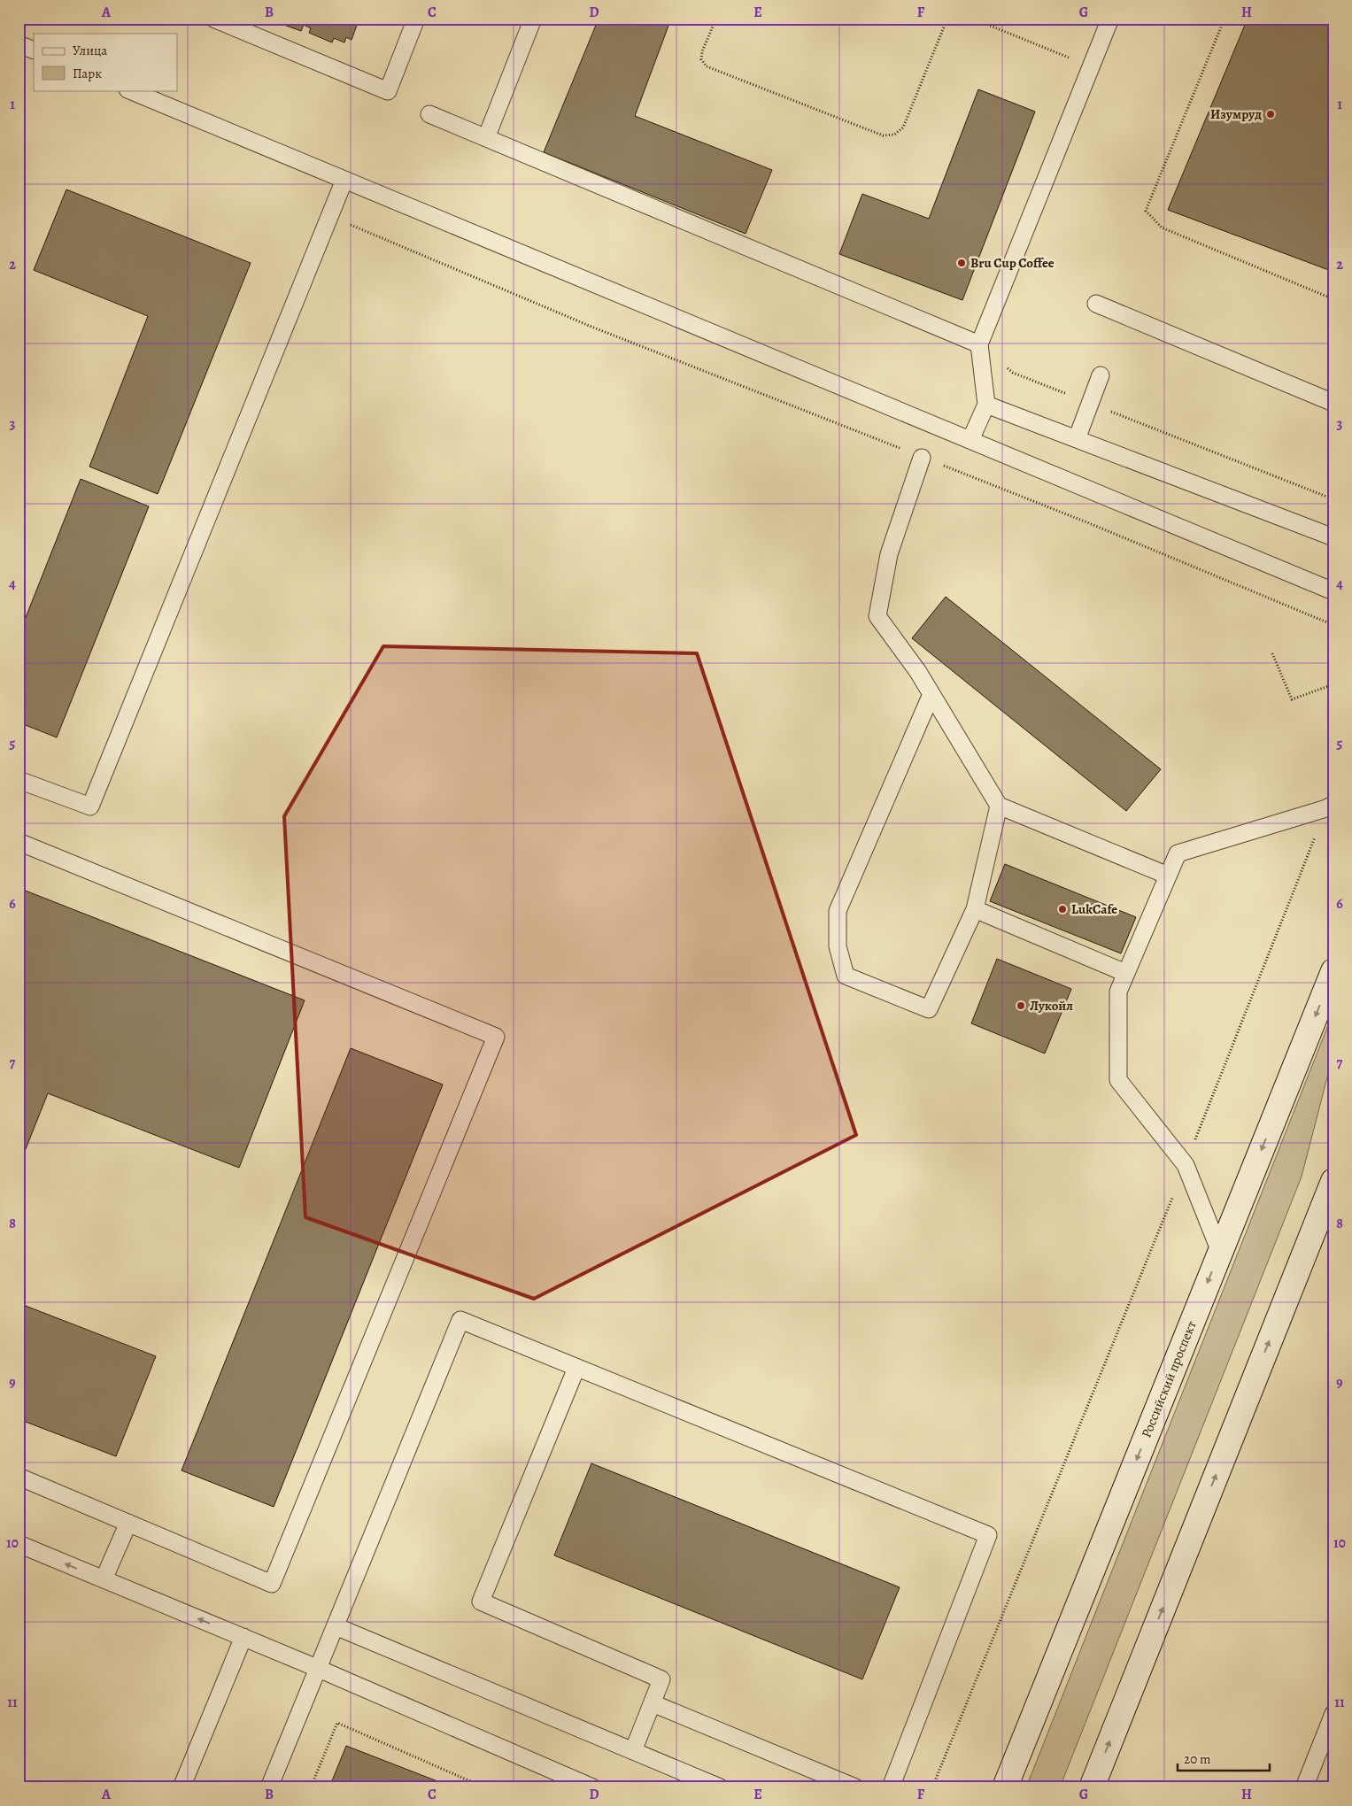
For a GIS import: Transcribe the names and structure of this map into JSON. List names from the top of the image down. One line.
{"streets":{"main road":["Российский проспект"]},"places":["Изумруд","Bru Cup Coffee","LukCafe","Лукойл"],"legend":["Улица","Парк"],"scale_bar":"20 m","grid":{"columns":["A","B","C","D","E","F","G","H"],"rows":["1","2","3","4","5","6","7","8","9","10","11"]}}
